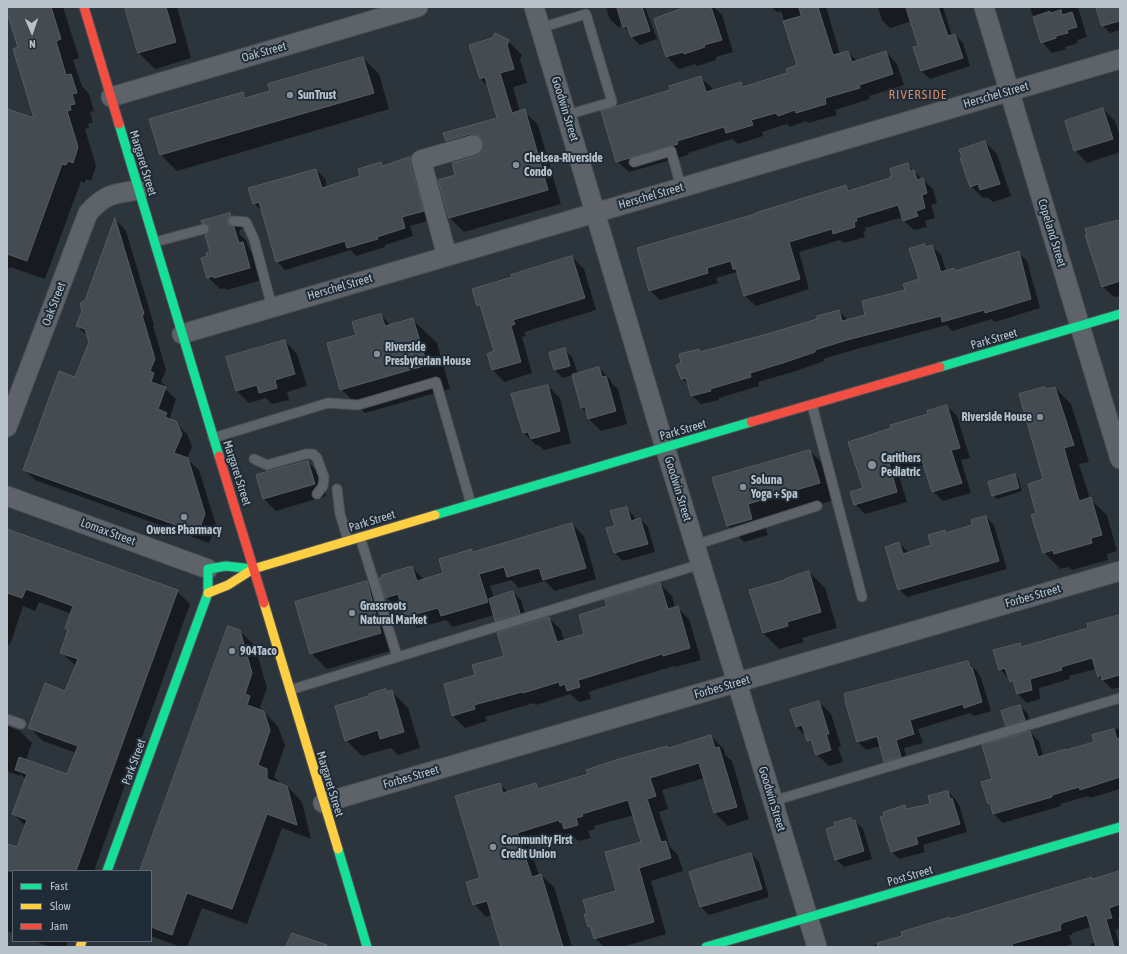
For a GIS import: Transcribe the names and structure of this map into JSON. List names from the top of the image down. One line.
{"streets":{"street":["Oak Street","Herschel Street","Goodwin Street","Margaret Street","Copeland Street","Park Street","Lomax Street","Forbes Street","Post Street"]},"crossings":[["Oak Street","Margaret Street"],["Herschel Street","Goodwin Street"],["Herschel Street","Margaret Street"],["Herschel Street","Copeland Street"],["Goodwin Street","Park Street"],["Goodwin Street","Forbes Street"],["Goodwin Street","Post Street"],["Margaret Street","Park Street"],["Margaret Street","Forbes Street"],["Copeland Street","Park Street"],["Park Street","Lomax Street"]],"districts":["RIVERSIDE"],"places":["SunTrust","Chelsea-Riverside Condo","Riverside Presbyterian House","Riverside House","Carithers Pediatric","Soluna Yoga + Spa","Owens Pharmacy","Grassroots Natural Market","904Taco","Community First Credit Union"],"legend":["Fast","Slow","Jam"],"north":"bottom"}
